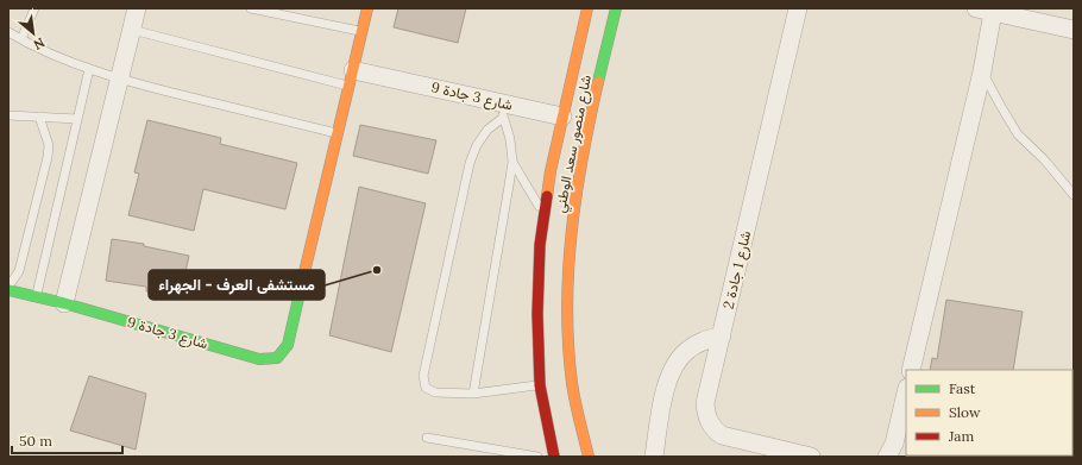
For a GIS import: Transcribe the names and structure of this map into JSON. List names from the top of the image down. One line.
{"streets":{"street":["شارع 3 جادة 9","شارع منصور سعد الوطني","شارع 1 جادة 2"]},"crossings":[["شارع 3 جادة 9","شارع منصور سعد الوطني"]],"places":["مستشفى العرف - الجهراء"],"legend":["Fast","Slow","Jam"],"scale_bar":"50 m","north":"bottom right"}
